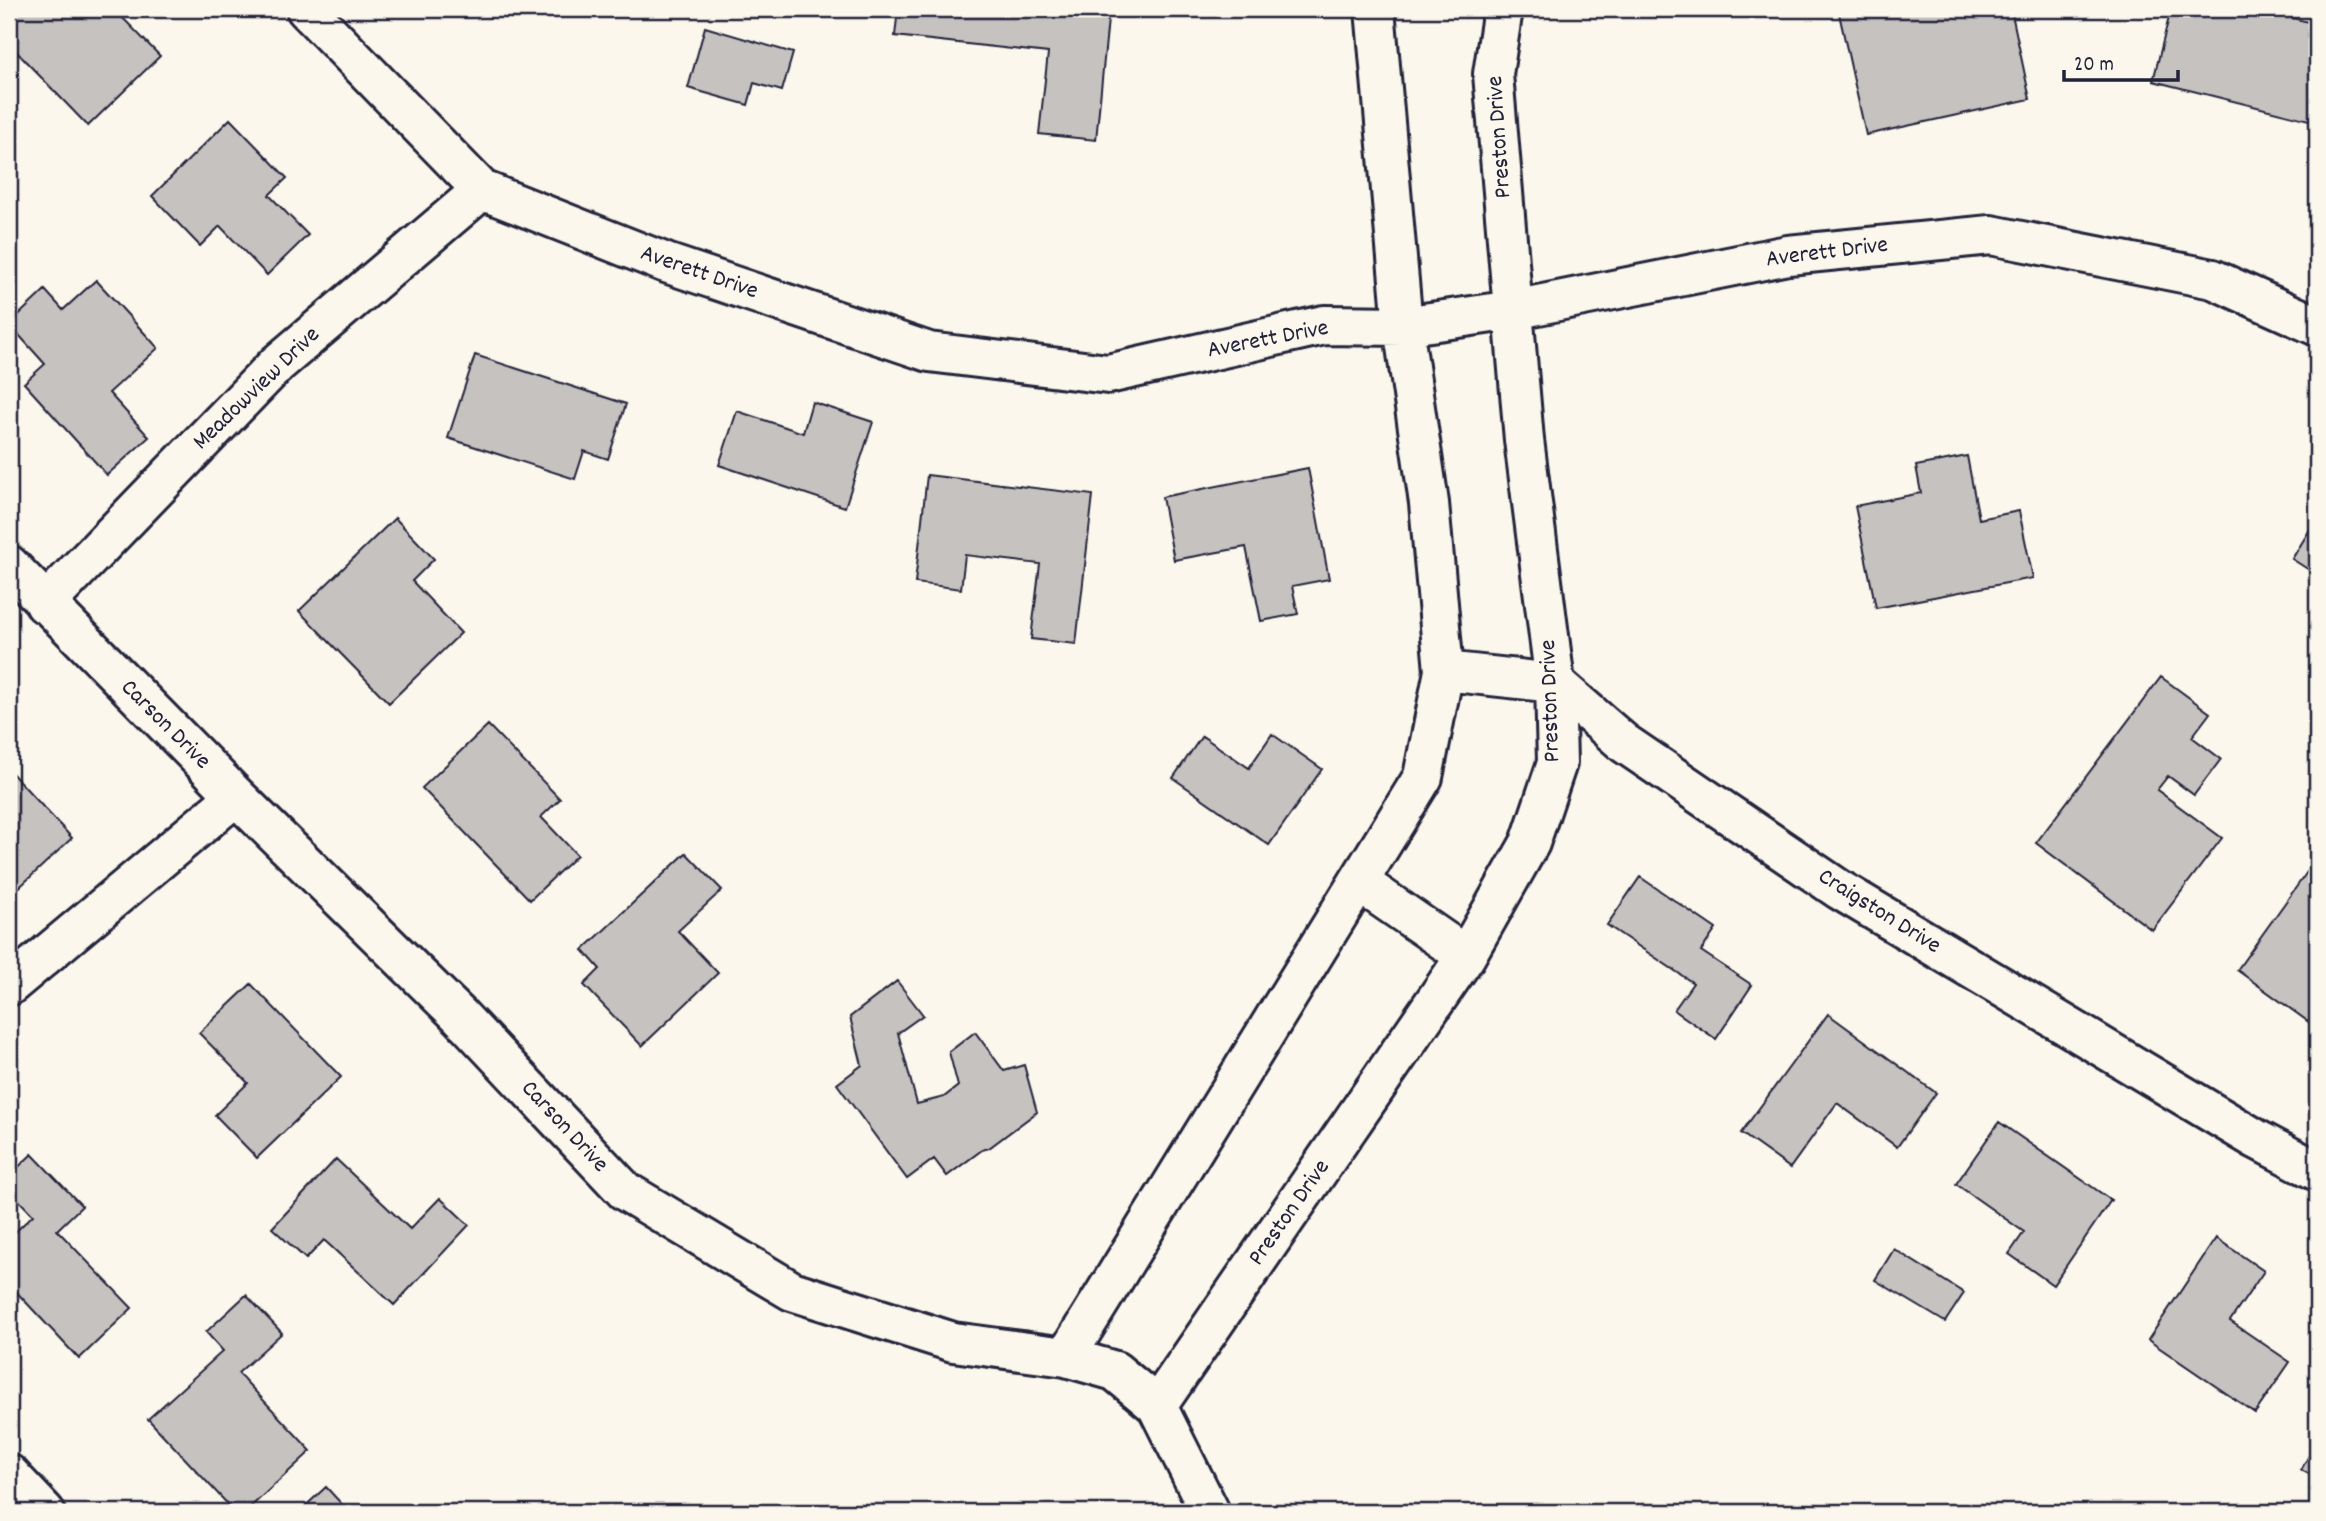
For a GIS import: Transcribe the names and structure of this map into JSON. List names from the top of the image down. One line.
{"streets":{"street":["Preston Drive","Averett Drive","Meadowview Drive","Carson Drive","Craigston Drive"]},"crossings":[["Preston Drive","Averett Drive"],["Preston Drive","Carson Drive"],["Preston Drive","Craigston Drive"],["Averett Drive","Meadowview Drive"],["Meadowview Drive","Carson Drive"]],"scale_bar":"20 m"}
